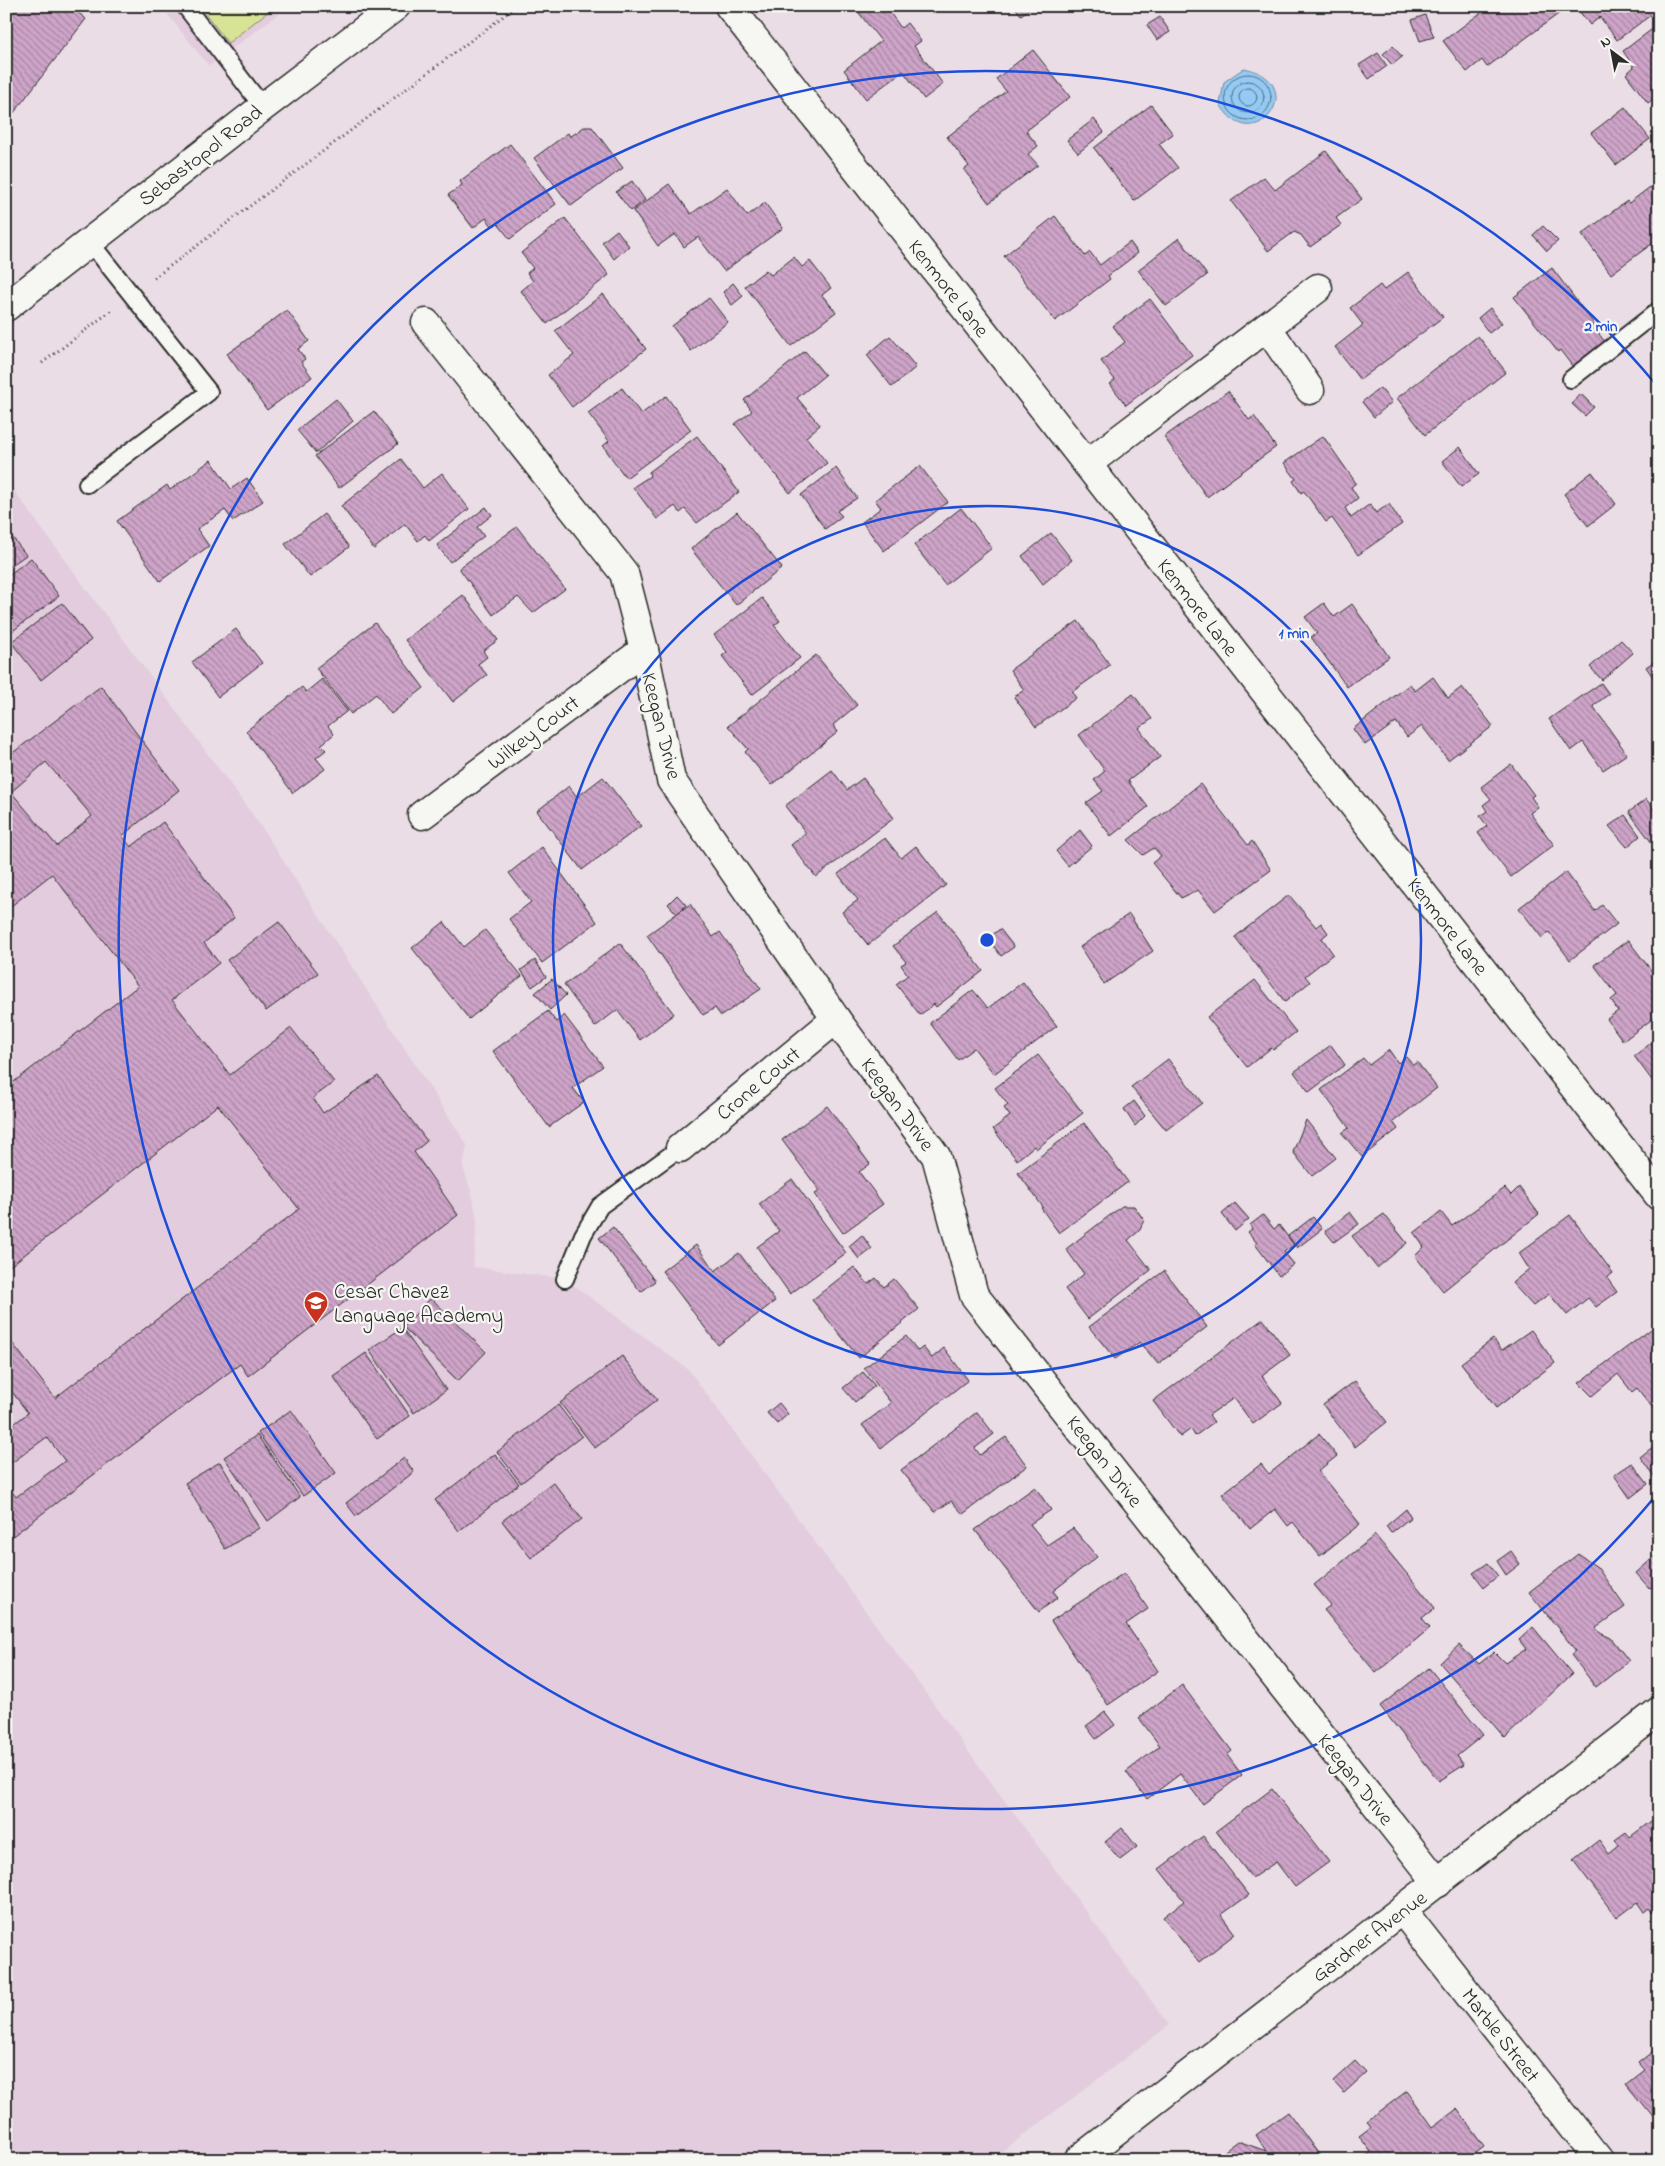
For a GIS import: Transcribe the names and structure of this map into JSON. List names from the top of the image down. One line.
{"streets":{"street":["Sebastopol Road","Kenmore Lane","Keegan Drive","Wilkey Court","Crone Court","Gardner Avenue","Marble Street"]},"crossings":[["Keegan Drive","Wilkey Court"],["Keegan Drive","Crone Court"],["Keegan Drive","Gardner Avenue"],["Gardner Avenue","Marble Street"]],"places":{"school or university":["Cesar Chavez Language Academy"]},"north":"top left","rings":["2 min","1 min"]}
